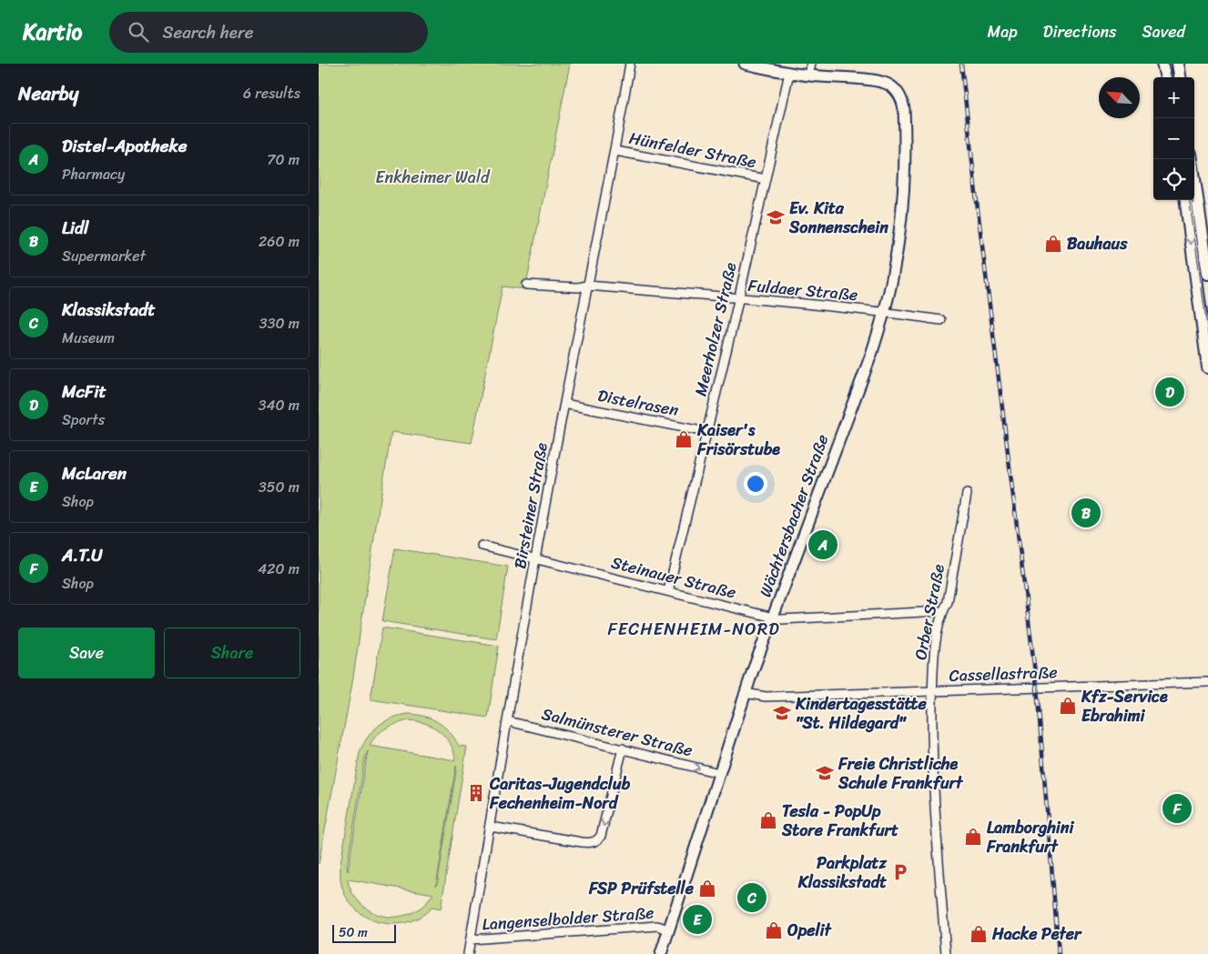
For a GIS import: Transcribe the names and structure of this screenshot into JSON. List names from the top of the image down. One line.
{"streets":{"street":["Hünfelder Straße","Fuldaer Straße","Meerholzer Straße","Distelrasen","Birsteiner Straße","Wächtersbacher Straße","Steinauer Straße","Orber Straße","Cassellastraße","Salmünsterer Straße","Langenselbolder Straße"]},"crossings":[["Hünfelder Straße","Meerholzer Straße"],["Hünfelder Straße","Birsteiner Straße"],["Fuldaer Straße","Meerholzer Straße"],["Fuldaer Straße","Birsteiner Straße"],["Fuldaer Straße","Wächtersbacher Straße"],["Meerholzer Straße","Distelrasen"],["Meerholzer Straße","Steinauer Straße"],["Distelrasen","Birsteiner Straße"],["Birsteiner Straße","Steinauer Straße"],["Birsteiner Straße","Salmünsterer Straße"],["Birsteiner Straße","Langenselbolder Straße"],["Wächtersbacher Straße","Steinauer Straße"],["Wächtersbacher Straße","Cassellastraße"],["Wächtersbacher Straße","Salmünsterer Straße"],["Wächtersbacher Straße","Langenselbolder Straße"],["Steinauer Straße","Orber Straße"],["Orber Straße","Cassellastraße"]],"one_way":["Salmünsterer Straße"],"districts":["FECHENHEIM-NORD"],"parks":["Enkheimer Wald"],"places":{"school or university":["Ev. Kita Sonnenschein","Kindertagesstätte \"St. Hildegard\"","Freie Christliche Schule Frankfurt"],"shop":["Bauhaus","Kaiser's Frisörstube","Kfz-Service Ebrahimi","Tesla - PopUp Store Frankfurt","Lamborghini Frankfurt","FSP Prüfstelle","Opelit","Hacke Peter"],"building":["Caritas-Jugendclub Fechenheim-Nord"],"parking":["Parkplatz Klassikstadt"]},"scale_bar":"50 m","north":"top left","page":{"header":"Kartio","search":"Search here","nav":["Map","Directions","Saved"],"heading":["Nearby","6 results"],"map_buttons":["+","−"],"list":[{"mark":"A","name":"Distel-Apotheke","note":"Pharmacy","value":"70 m"},{"mark":"B","name":"Lidl","note":"Supermarket","value":"260 m"},{"mark":"C","name":"Klassikstadt","note":"Museum","value":"330 m"},{"mark":"D","name":"McFit","note":"Sports","value":"340 m"},{"mark":"E","name":"McLaren","note":"Shop","value":"350 m"},{"mark":"F","name":"A.T.U","note":"Shop","value":"420 m"}],"pins":["D","B","A","F","C","E"],"buttons":["Save","Share"],"scale":"50 m"}}
